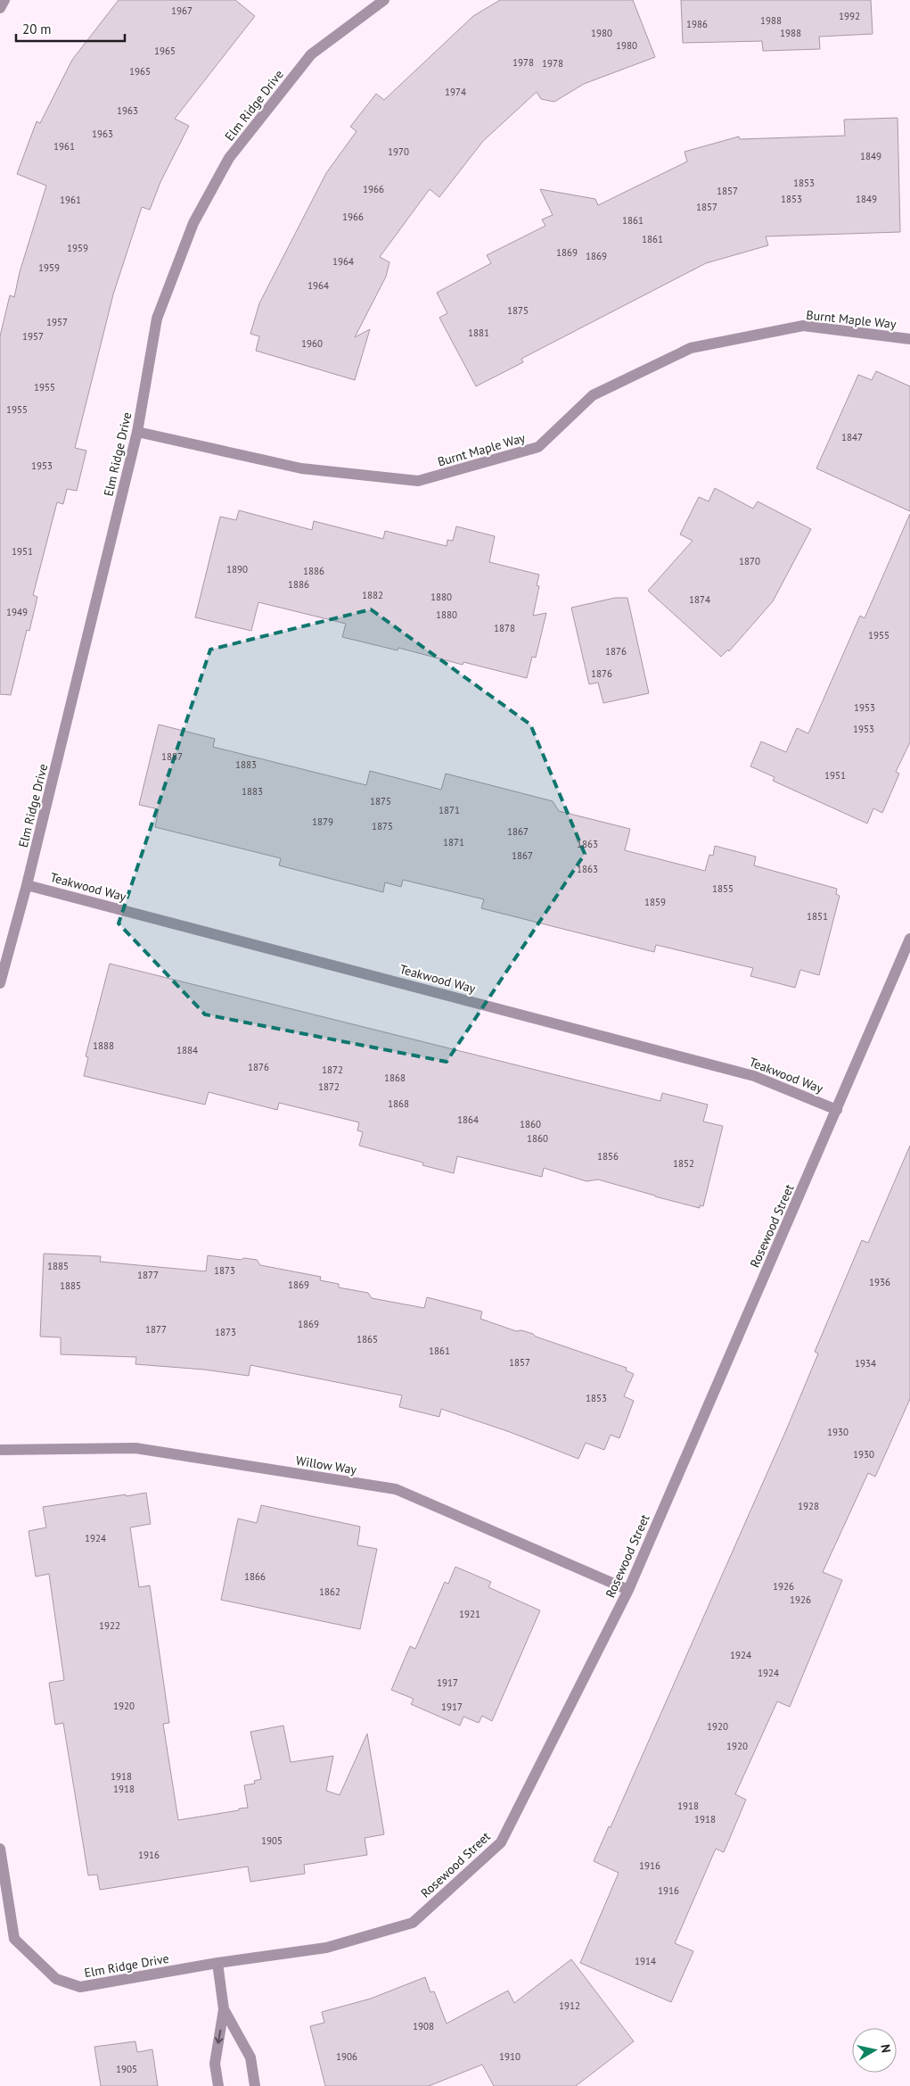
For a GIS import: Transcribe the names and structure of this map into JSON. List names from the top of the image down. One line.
{"streets":{"street":["Elm Ridge Drive","Burnt Maple Way","Teakwood Way","Rosewood Street","Willow Way"]},"crossings":[["Elm Ridge Drive","Burnt Maple Way"],["Elm Ridge Drive","Teakwood Way"],["Elm Ridge Drive","Rosewood Street"],["Teakwood Way","Rosewood Street"],["Rosewood Street","Willow Way"]],"house_numbers":["1967","1992","1988","1986","1980","1988","1980","1965","1978","1978","1965","1974","1963","1963","1961","1970","1849","1853","1966","1857","1853","1849","1961","1857","1966","1861","1861","1959","1869","1869","1964","1959","1964","1875","1957","1881","1957","1960","1955","1955","1847","1953","1951","1870","1890","1886","1886","1882","1880","1874","1949","1880","1878","1955","1876","1876","1953","1953","1887","1883","1951","1883","1875","1871","1879","1875","1867","1871","1863","1867","1863","1855","1859","1851","1888","1884","1876","1872","1868","1872","1868","1864","1860","1860","1856","1852","1885","1873","1877","1936","1869","1885","1869","1877","1873","1865","1861","1857","1934","1853","1930","1930","1928","1924","1866","1926","1862","1926","1921","1922","1924","1924","1917","1920","1917","1920","1920","1918","1918","1918","1918","1905","1916","1916","1916","1914","1912","1908","1906","1910","1905"],"scale_bar":"20 m","north":"right"}
